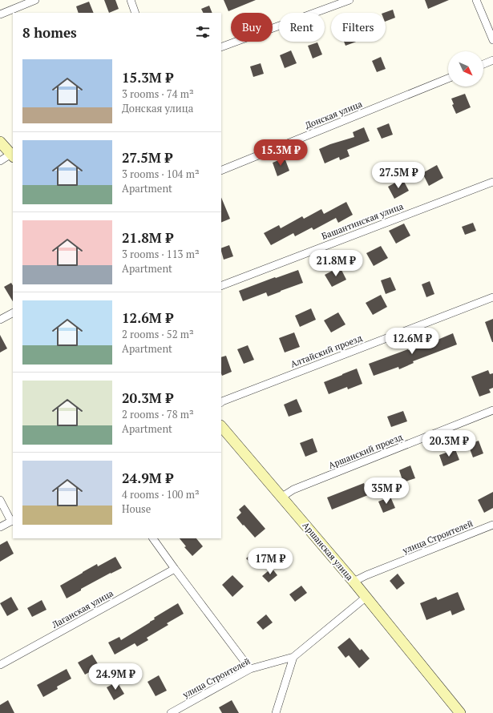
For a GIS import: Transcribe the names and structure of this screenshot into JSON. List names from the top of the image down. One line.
{"streets":{"street":["Донская улица","Башантинская улица","Алтайский проезд","Аршанский проезд","улица Строителей","Аршанская улица","Лаганская улица"]},"crossings":[["Аршанский проезд","Аршанская улица"],["улица Строителей","Аршанская улица"]],"north":"bottom right","page":{"chip":["Buy","Rent","Filters"],"heading":"8 homes","list":[{"name":"15.3M ₽","note":"3 rooms · 74 m² · Донская улица"},{"name":"27.5M ₽","note":"3 rooms · 104 m² · Apartment"},{"name":"21.8M ₽","note":"3 rooms · 113 m² · Apartment"},{"name":"12.6M ₽","note":"2 rooms · 52 m² · Apartment"},{"name":"20.3M ₽","note":"2 rooms · 78 m² · Apartment"},{"name":"24.9M ₽","note":"4 rooms · 100 m² · House"}],"price":["15.3M ₽","27.5M ₽","21.8M ₽","12.6M ₽","20.3M ₽","35M ₽","17M ₽","24.9M ₽"]}}
